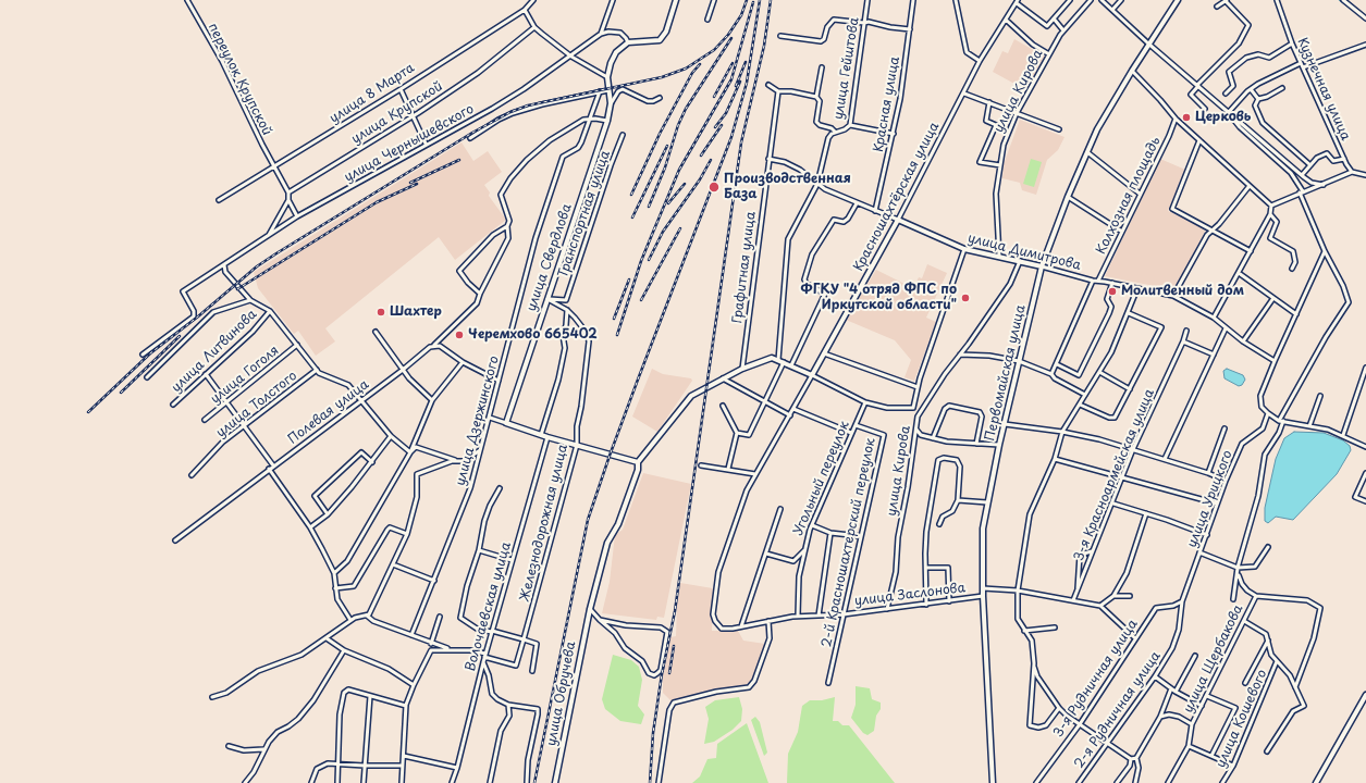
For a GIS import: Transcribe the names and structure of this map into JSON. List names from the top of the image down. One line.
{"streets":{"street":["улица Гейштова","переулок Крупской","Кузнечная улица","улица Кирова","улица 8 Марта","Красная улица","улица Крупской","улица Чернышевского","Колхозная площадь","Красношахтёрская улица","Транспортная улица","улица Димитрова","улица Свердлова","Графитная улица","улица Литвинова","Первомайская улица","улица Гоголя","улица Толстого","Полевая улица","улица Дзержинского","3-я Красноармейская улица","Угольный переулок","улица Урицкого","Железнодорожная улица","2-й Красношахтерский переулок","улица Заслонова","Волочаевская улица","улица Щербакова","3-я Рудничная улица","улица Обручева","2-я Рудничная улица","улица Кошевого"]},"crossings":[["переулок Крупской","улица 8 Марта"],["улица Кирова","улица Димитрова"],["улица Кирова","улица Заслонова"],["Красная улица","улица Димитрова"],["Колхозная площадь","улица Димитрова"],["Красношахтёрская улица","улица Димитрова"],["Красношахтёрская улица","улица Заслонова"],["Транспортная улица","улица Свердлова"],["Транспортная улица","Железнодорожная улица"],["улица Димитрова","Графитная улица"],["улица Димитрова","Первомайская улица"],["улица Свердлова","Железнодорожная улица"],["Первомайская улица","улица Заслонова"],["Угольный переулок","2-й Красношахтерский переулок"],["Угольный переулок","улица Заслонова"],["улица Урицкого","3-я Рудничная улица"],["улица Урицкого","2-я Рудничная улица"],["Железнодорожная улица","Волочаевская улица"],["2-й Красношахтерский переулок","улица Заслонова"]],"places":["Церковь","Производственная База","Молитвенный дом","ФГКУ \"4 отряд ФПС по Иркутской области\"","Шахтер","Черемхово 665402"]}
